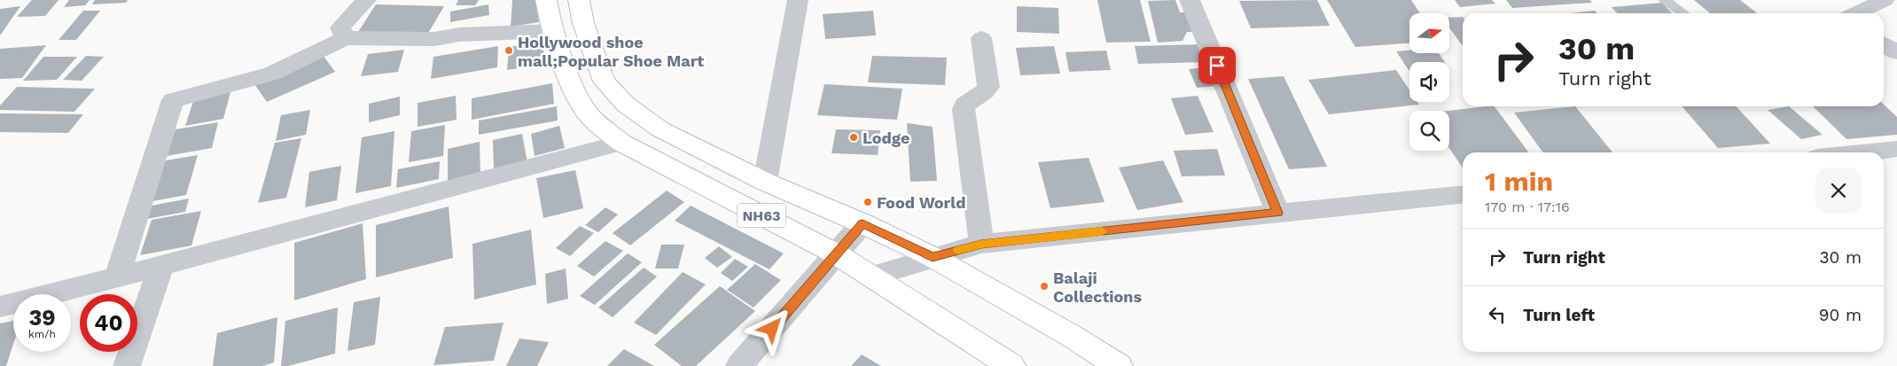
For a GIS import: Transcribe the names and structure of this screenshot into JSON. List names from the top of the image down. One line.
{"streets":{"highway":["NH63"]},"places":["Hollywood shoe mall;Popular Shoe Mart","Lodge","Food World","Balaji Collections"],"north":"right","page":{"turn":["30 m","Turn right"],"heading":["1 min","170 m · 17:16"],"list":[{"name":"Turn right","value":"30 m"},{"name":"Turn left","value":"90 m"}],"speed":"39 km/h","limit":"40"}}
